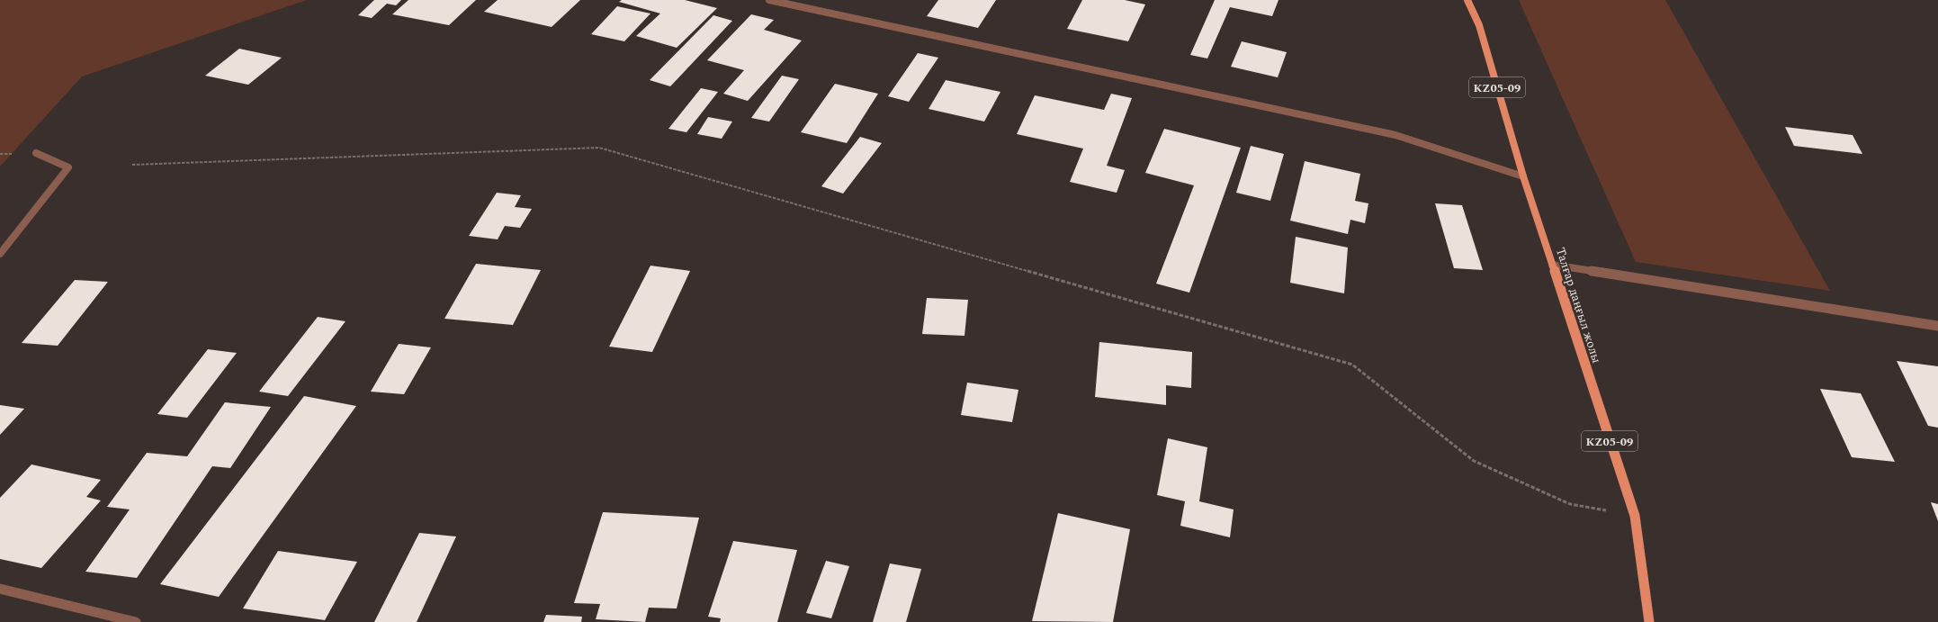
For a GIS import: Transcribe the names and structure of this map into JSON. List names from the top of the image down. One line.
{"streets":{"main road":["KZ05-09","Талғар даңғыл жолы"]}}
